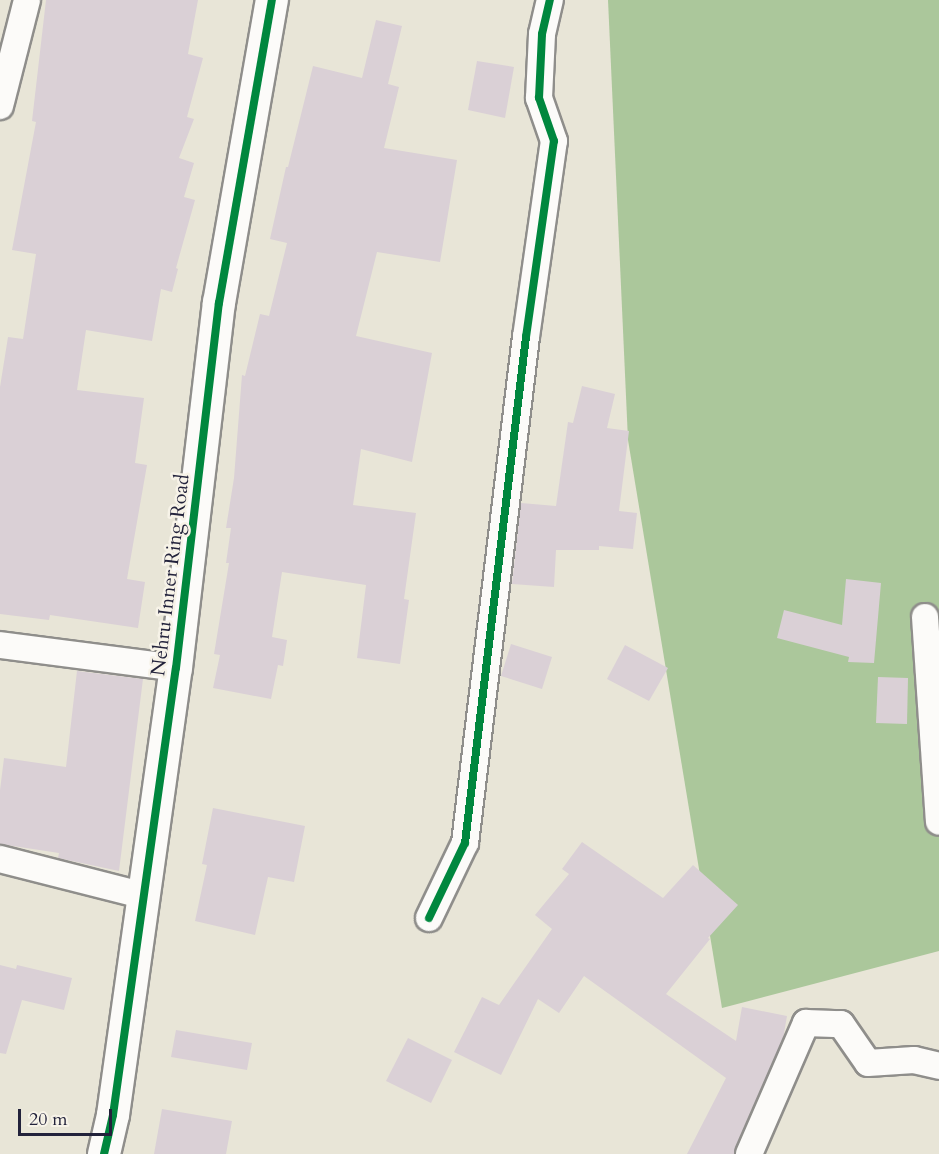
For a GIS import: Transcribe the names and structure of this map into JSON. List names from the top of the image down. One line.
{"streets":{"street":["Nehru Inner Ring Road"]},"scale_bar":"20 m"}
